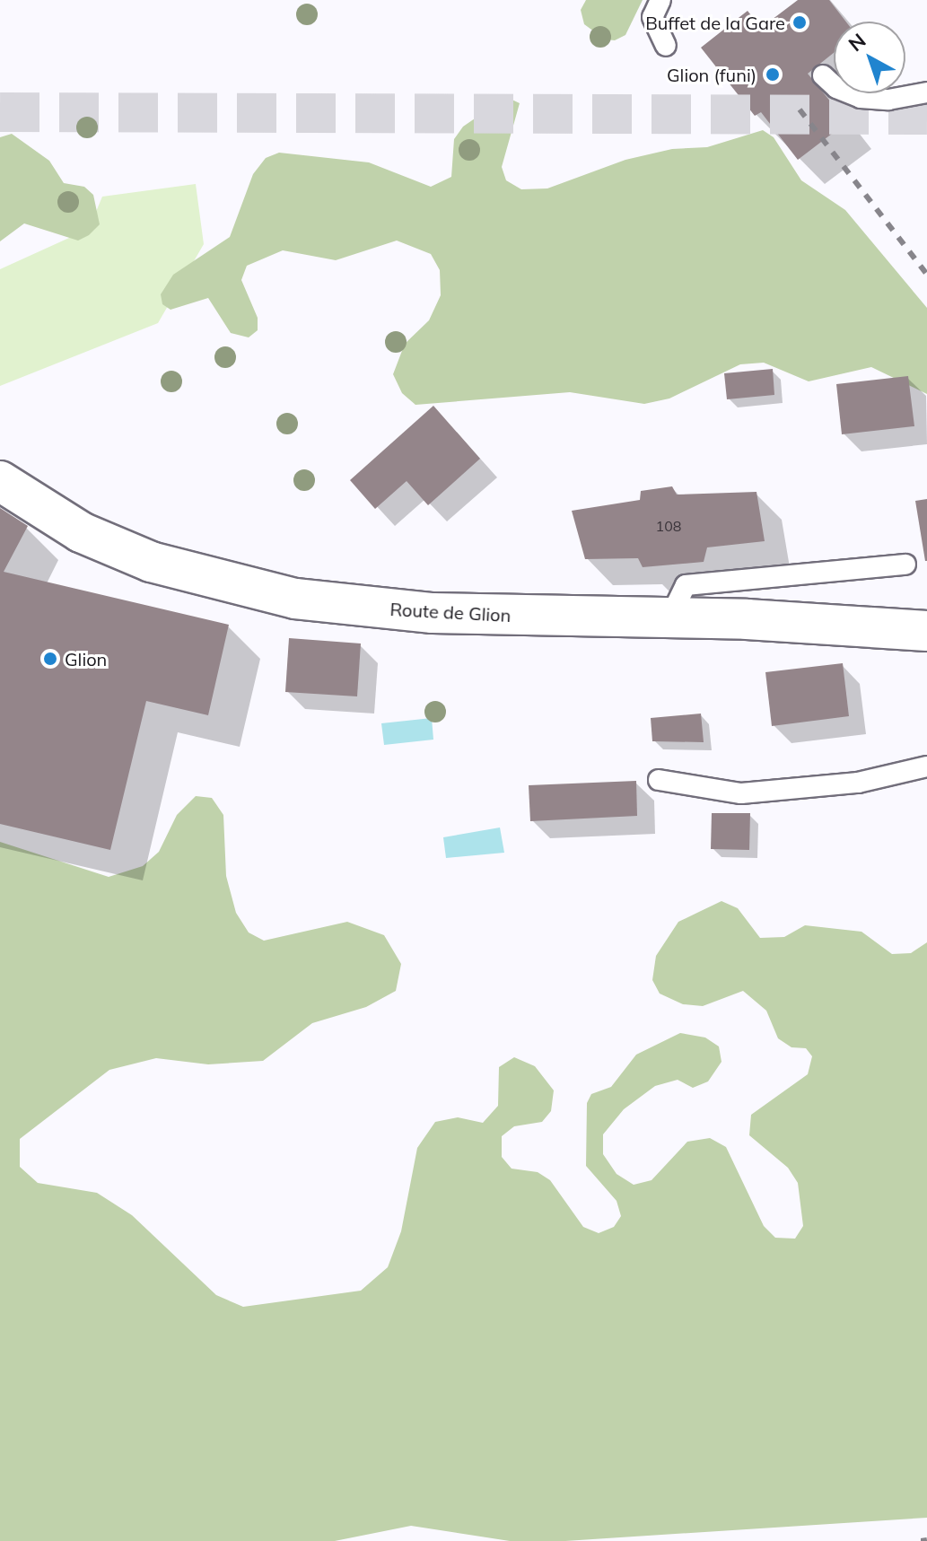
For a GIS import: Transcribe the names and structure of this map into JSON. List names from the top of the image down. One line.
{"streets":{"street":["Route de Glion"]},"places":["Buffet de la Gare","Glion (funi)","Glion"],"house_numbers":["108"],"north":"top left"}
